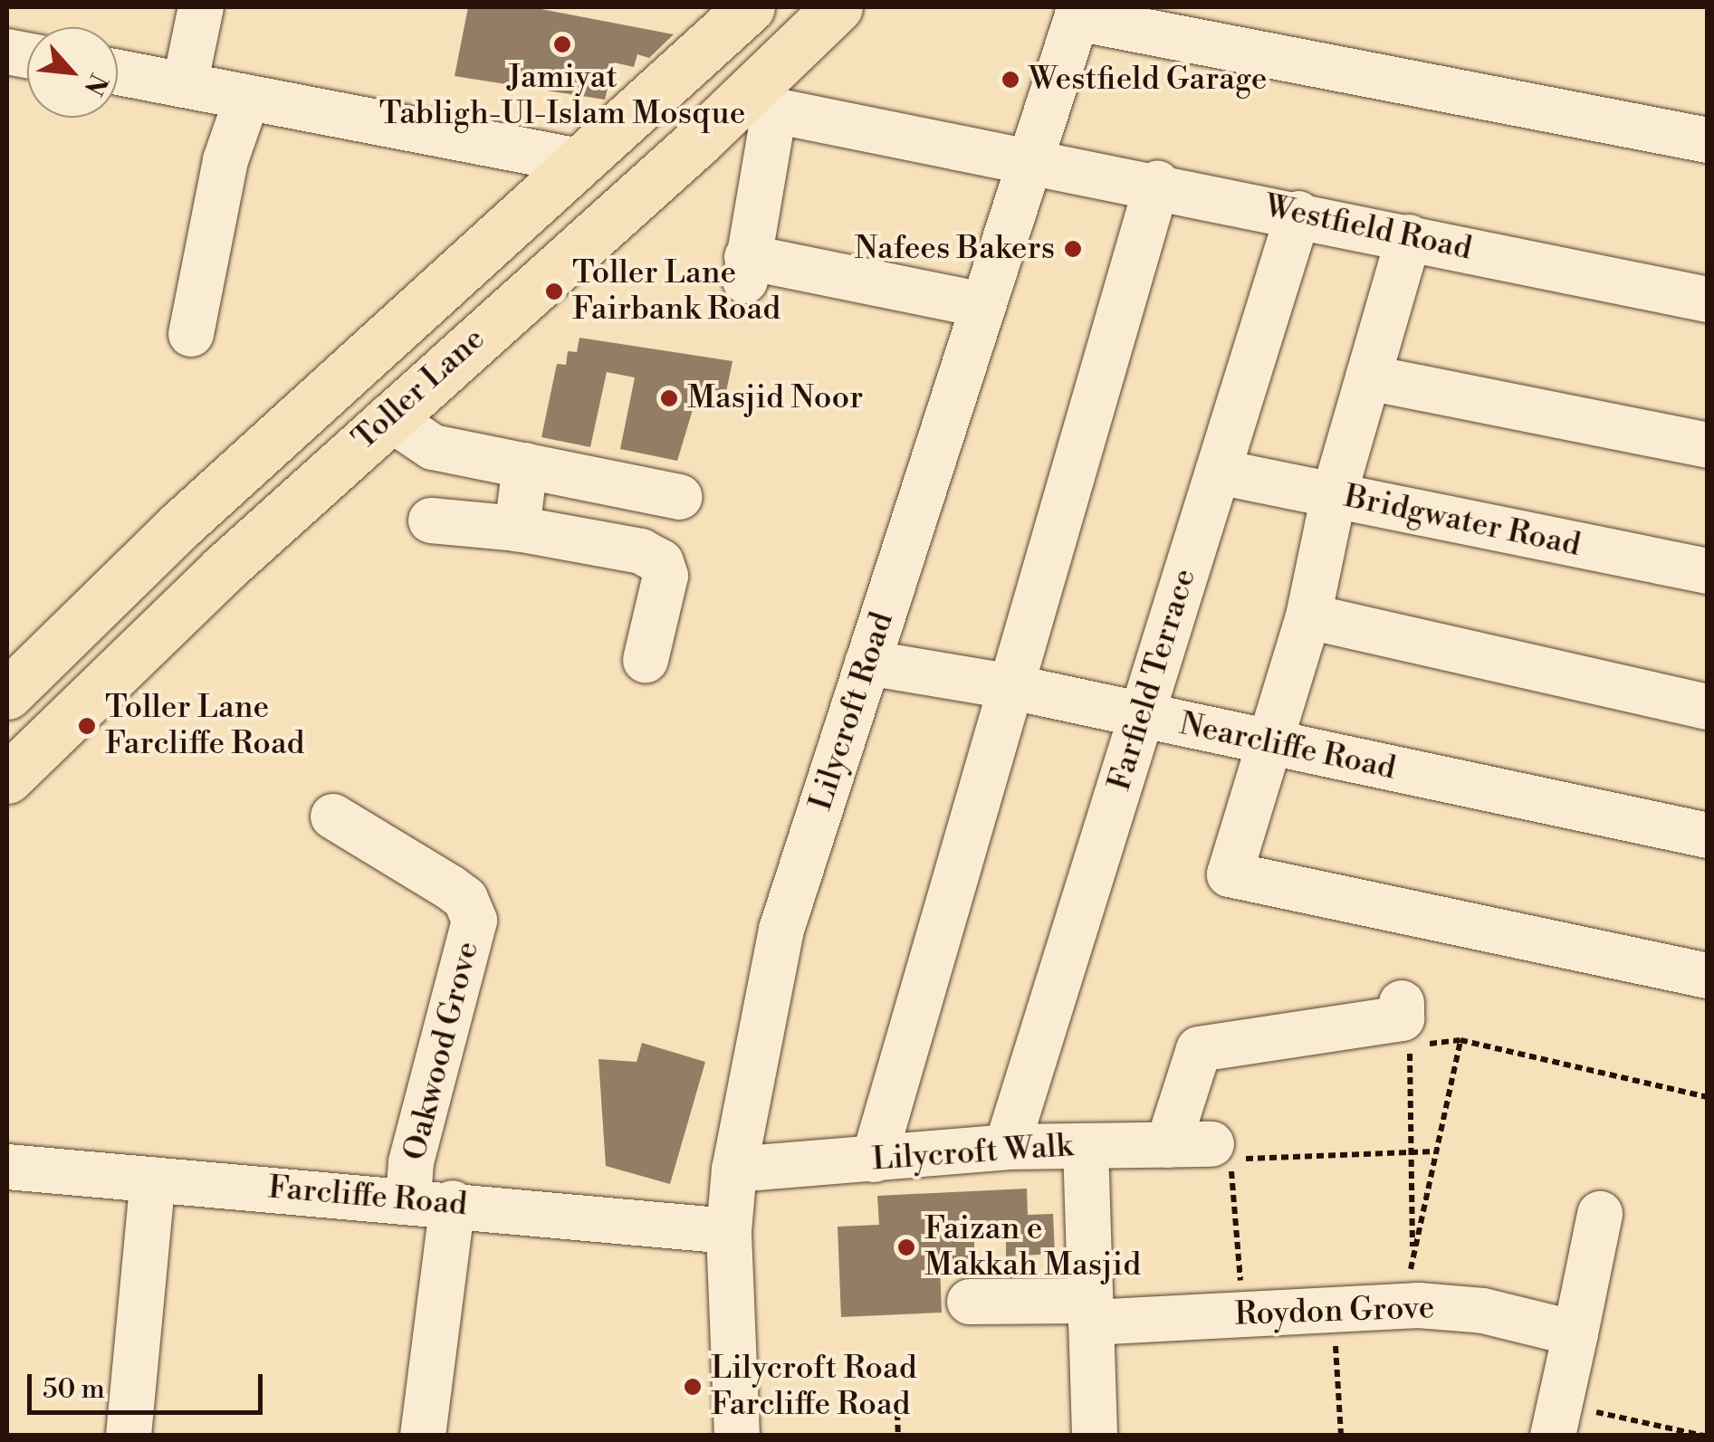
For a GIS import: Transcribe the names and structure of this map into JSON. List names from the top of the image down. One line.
{"streets":{"main road":["Toller Lane"],"street":["Westfield Road","Bridgwater Road","Farfield Terrace","Lilycroft Road","Nearcliffe Road","Oakwood Grove","Lilycroft Walk","Farcliffe Road","Roydon Grove"]},"crossings":[["Westfield Road","Toller Lane"],["Westfield Road","Farfield Terrace"],["Westfield Road","Lilycroft Road"],["Bridgwater Road","Farfield Terrace"],["Farfield Terrace","Nearcliffe Road"],["Farfield Terrace","Lilycroft Walk"],["Lilycroft Road","Nearcliffe Road"],["Lilycroft Road","Lilycroft Walk"],["Lilycroft Road","Farcliffe Road"],["Oakwood Grove","Farcliffe Road"]],"places":["Jamiyat Tabligh-Ul-Islam Mosque","Westfield Garage","Nafees Bakers","Toller Lane Fairbank Road","Masjid Noor","Toller Lane Farcliffe Road","Faizan e Makkah Masjid","Lilycroft Road Farcliffe Road"],"scale_bar":"50 m","north":"bottom right"}
